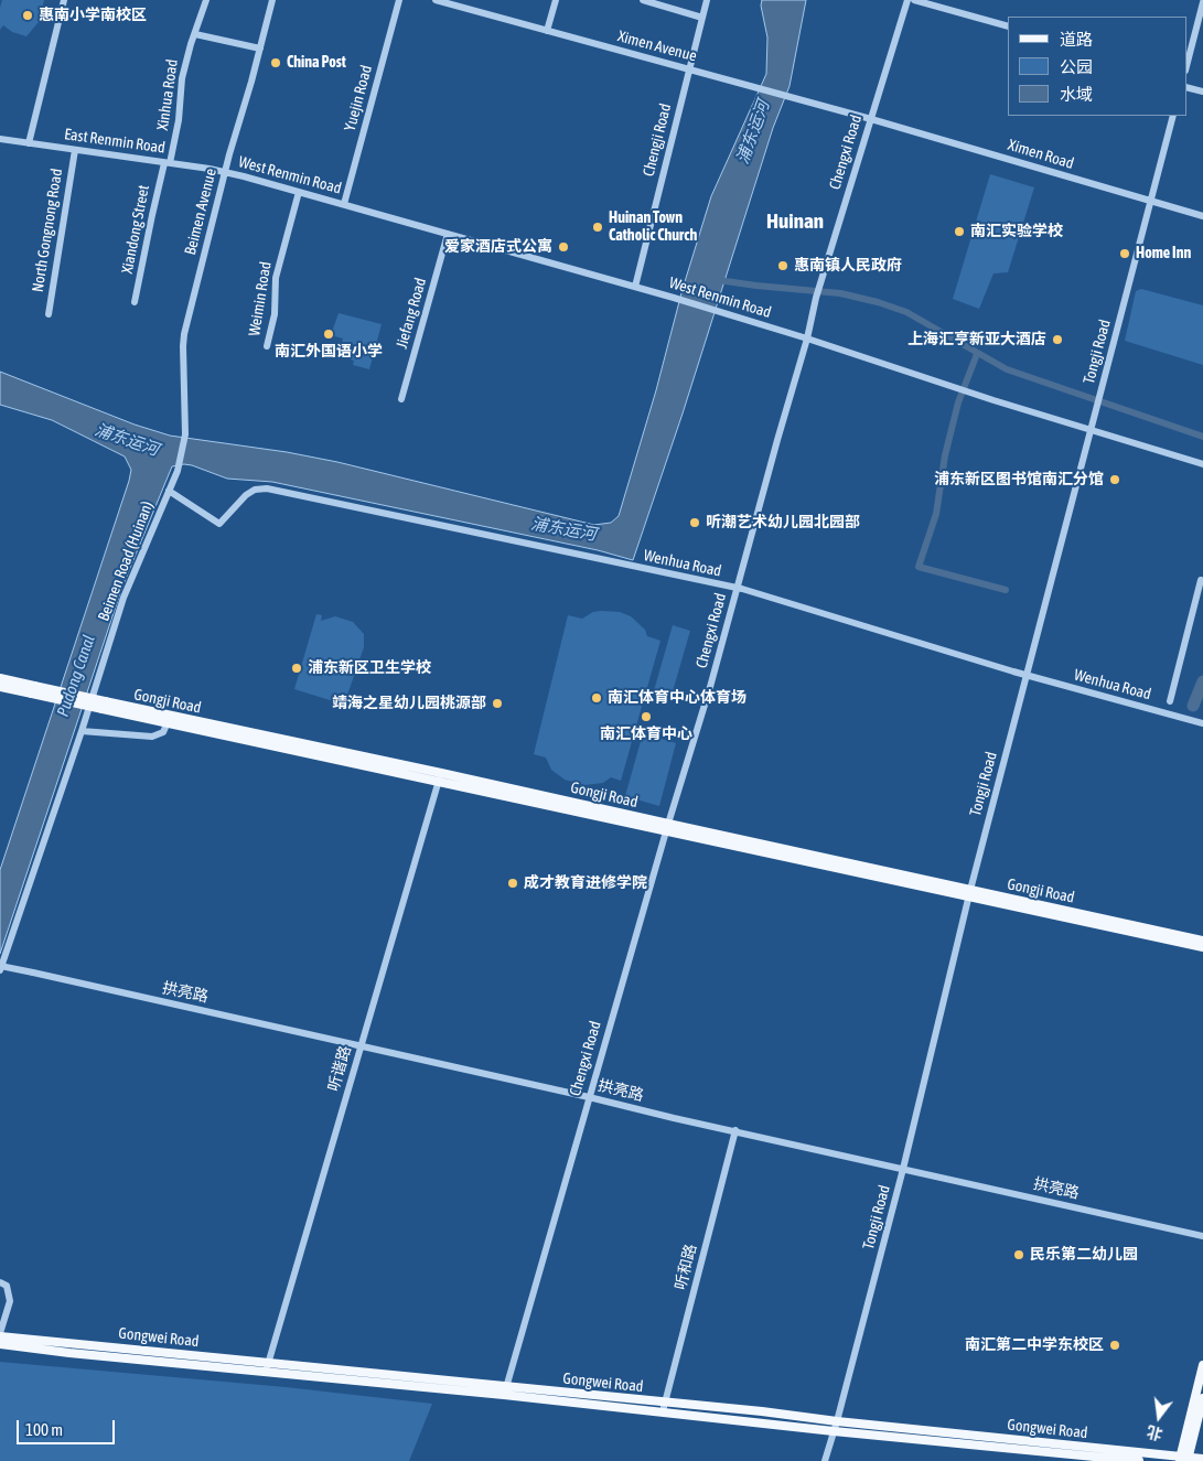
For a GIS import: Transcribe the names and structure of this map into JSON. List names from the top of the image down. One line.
{"streets":{"main road":["Gongji Road","Gongwei Road"],"street":["Ximen Avenue","Xinhua Road","Yuejin Road","Chengji Road","East Renmin Road","Chengxi Road","Ximen Road","West Renmin Road","Beimen Avenue","Xiandong Street","North Gongnong Road","Weimin Road","Jiefang Road","Tongji Road","Beimen Road (Huinan)","Wenhua Road","拱亮路","听谐路","听和路"]},"crossings":[["Ximen Avenue","Chengji Road"],["Ximen Avenue","Chengxi Road"],["Ximen Avenue","Ximen Road"],["Xinhua Road","East Renmin Road"],["Xinhua Road","Xiandong Street"],["Yuejin Road","West Renmin Road"],["Chengji Road","West Renmin Road"],["East Renmin Road","West Renmin Road"],["East Renmin Road","Beimen Avenue"],["East Renmin Road","Xiandong Street"],["East Renmin Road","North Gongnong Road"],["Chengxi Road","Ximen Road"],["Chengxi Road","West Renmin Road"],["Chengxi Road","Wenhua Road"],["Chengxi Road","Gongji Road"],["Chengxi Road","拱亮路"],["Chengxi Road","Gongwei Road"],["Ximen Road","Tongji Road"],["West Renmin Road","Beimen Avenue"],["West Renmin Road","Weimin Road"],["West Renmin Road","Jiefang Road"],["West Renmin Road","Tongji Road"],["Beimen Avenue","Beimen Road (Huinan)"],["Tongji Road","Wenhua Road"],["Tongji Road","Gongji Road"],["Tongji Road","拱亮路"],["Tongji Road","Gongwei Road"],["Beimen Road (Huinan)","Wenhua Road"],["Gongji Road","听谐路"],["拱亮路","听谐路"],["拱亮路","听和路"],["听谐路","Gongwei Road"],["听和路","Gongwei Road"]],"districts":["Huinan"],"water":["浦东运河","Pudong Canal"],"places":["惠南小学南校区","China Post","Huinan Town Catholic Church","南汇实验学校","爱家酒店式公寓","Home Inn","惠南镇人民政府","南汇外国语小学","上海汇亨新亚大酒店","浦东新区图书馆南汇分馆","听潮艺术幼儿园北园部","浦东新区卫生学校","南汇体育中心体育场","靖海之星幼儿园桃源部","南汇体育中心","成才教育进修学院","民乐第二幼儿园","南汇第二中学东校区"],"legend":["道路","公园","水域"],"scale_bar":"100 m","north":"bottom"}
